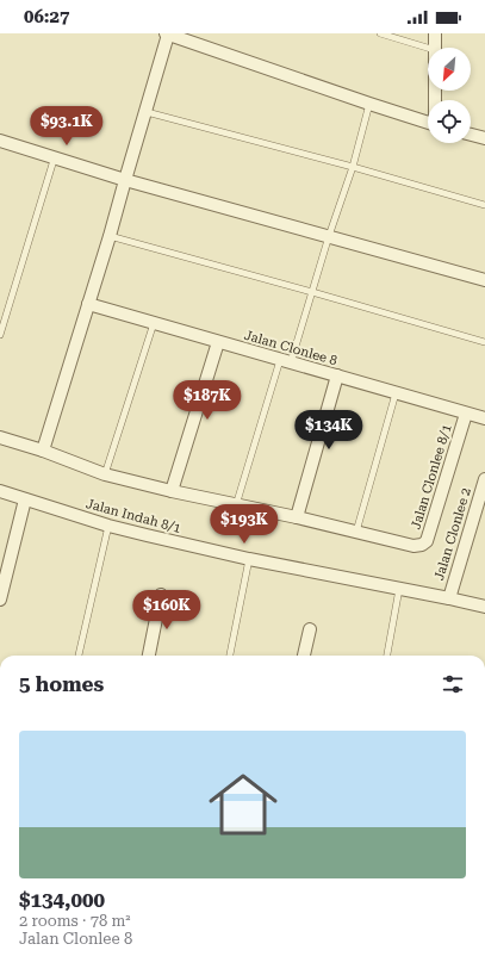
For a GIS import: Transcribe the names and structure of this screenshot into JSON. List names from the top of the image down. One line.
{"streets":{"street":["Jalan Clonlee 8","Jalan Clonlee 8/1","Jalan Indah 8/1","Jalan Clonlee 2"]},"crossings":[["Jalan Clonlee 8","Jalan Clonlee 8/1"],["Jalan Indah 8/1","Jalan Clonlee 2"]],"north":"bottom left","page":{"status":"06:27","price":["$93.1K","$187K","$134K","$193K","$160K"],"heading":"5 homes","list":[{"name":"$134,000","note":"2 rooms · 78 m² · Jalan Clonlee 8"}]}}
